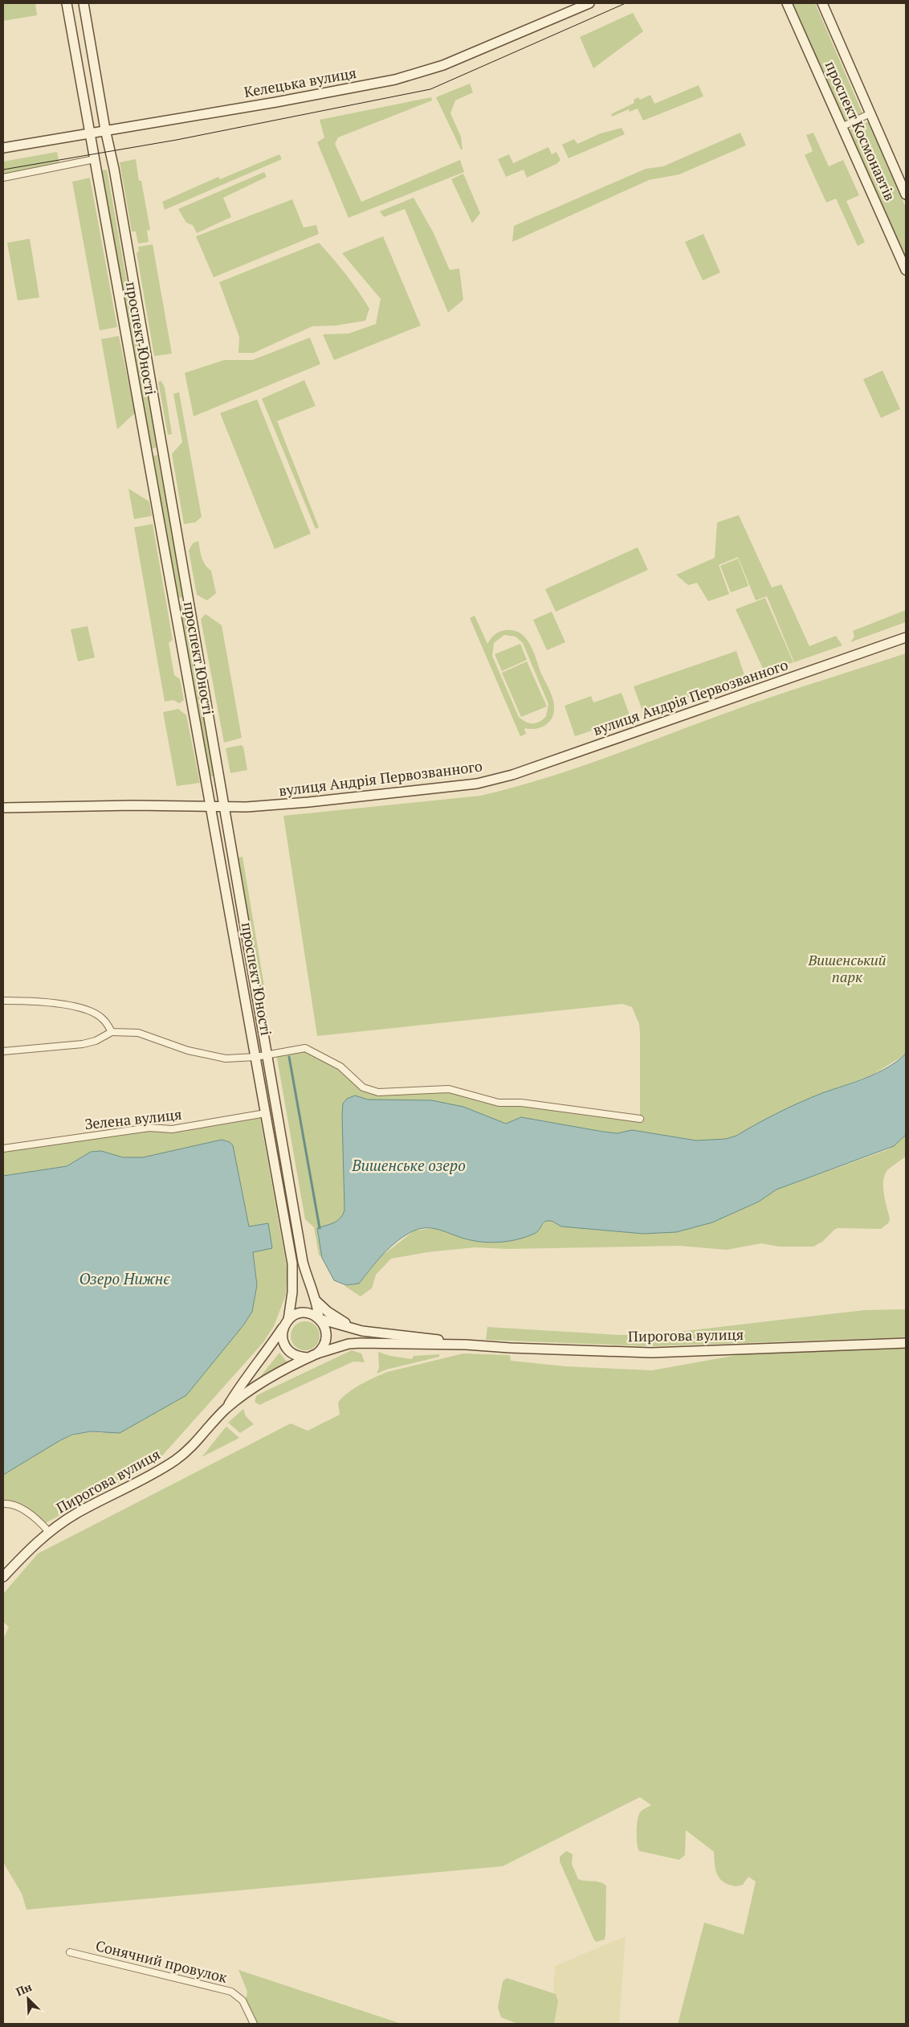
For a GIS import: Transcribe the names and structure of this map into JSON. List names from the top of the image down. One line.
{"streets":{"main road":["Келецька вулиця","проспект Космонавтів","проспект Юності","вулиця Андрія Первозванного","Пирогова вулиця"],"street":["Зелена вулиця","Сонячний провулок"]},"crossings":[["Келецька вулиця","проспект Юності"],["проспект Юності","вулиця Андрія Первозванного"],["проспект Юності","Зелена вулиця"],["проспект Юності","Пирогова вулиця"]],"water":["Вишенське озеро","Озеро Нижнє"],"parks":["Вишенський парк"],"north":"top left"}
